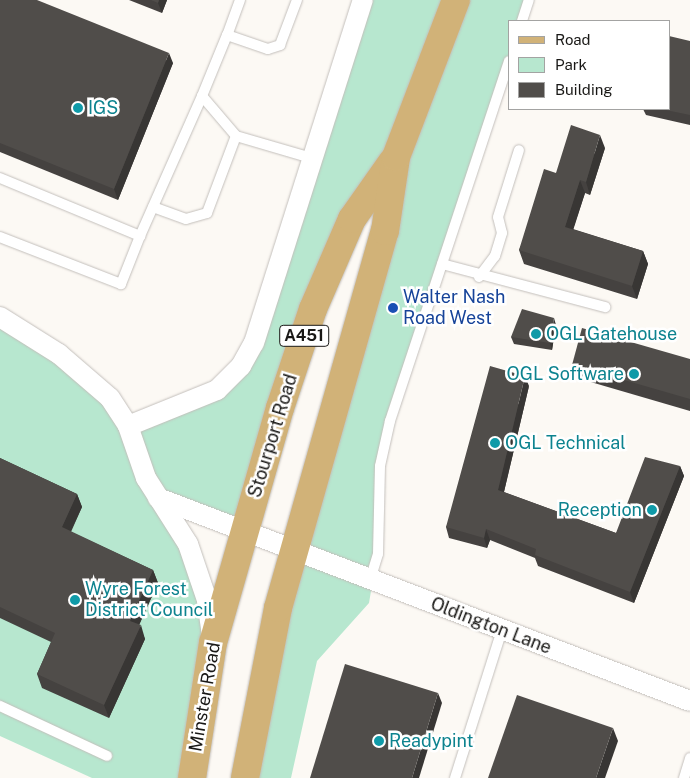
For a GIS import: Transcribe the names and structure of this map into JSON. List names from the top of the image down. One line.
{"streets":{"main road":["A451","Stourport Road","Minster Road"],"street":["Oldington Lane"]},"crossings":[["A451","Stourport Road"],["A451","Oldington Lane"],["Stourport Road","Oldington Lane"],["Stourport Road","Minster Road"],["Oldington Lane","Minster Road"]],"places":["IGS","Walter Nash Road West","OGL Gatehouse","OGL Software","OGL Technical","Reception","Wyre Forest District Council","Readypint"],"legend":["Road","Park","Building"]}
